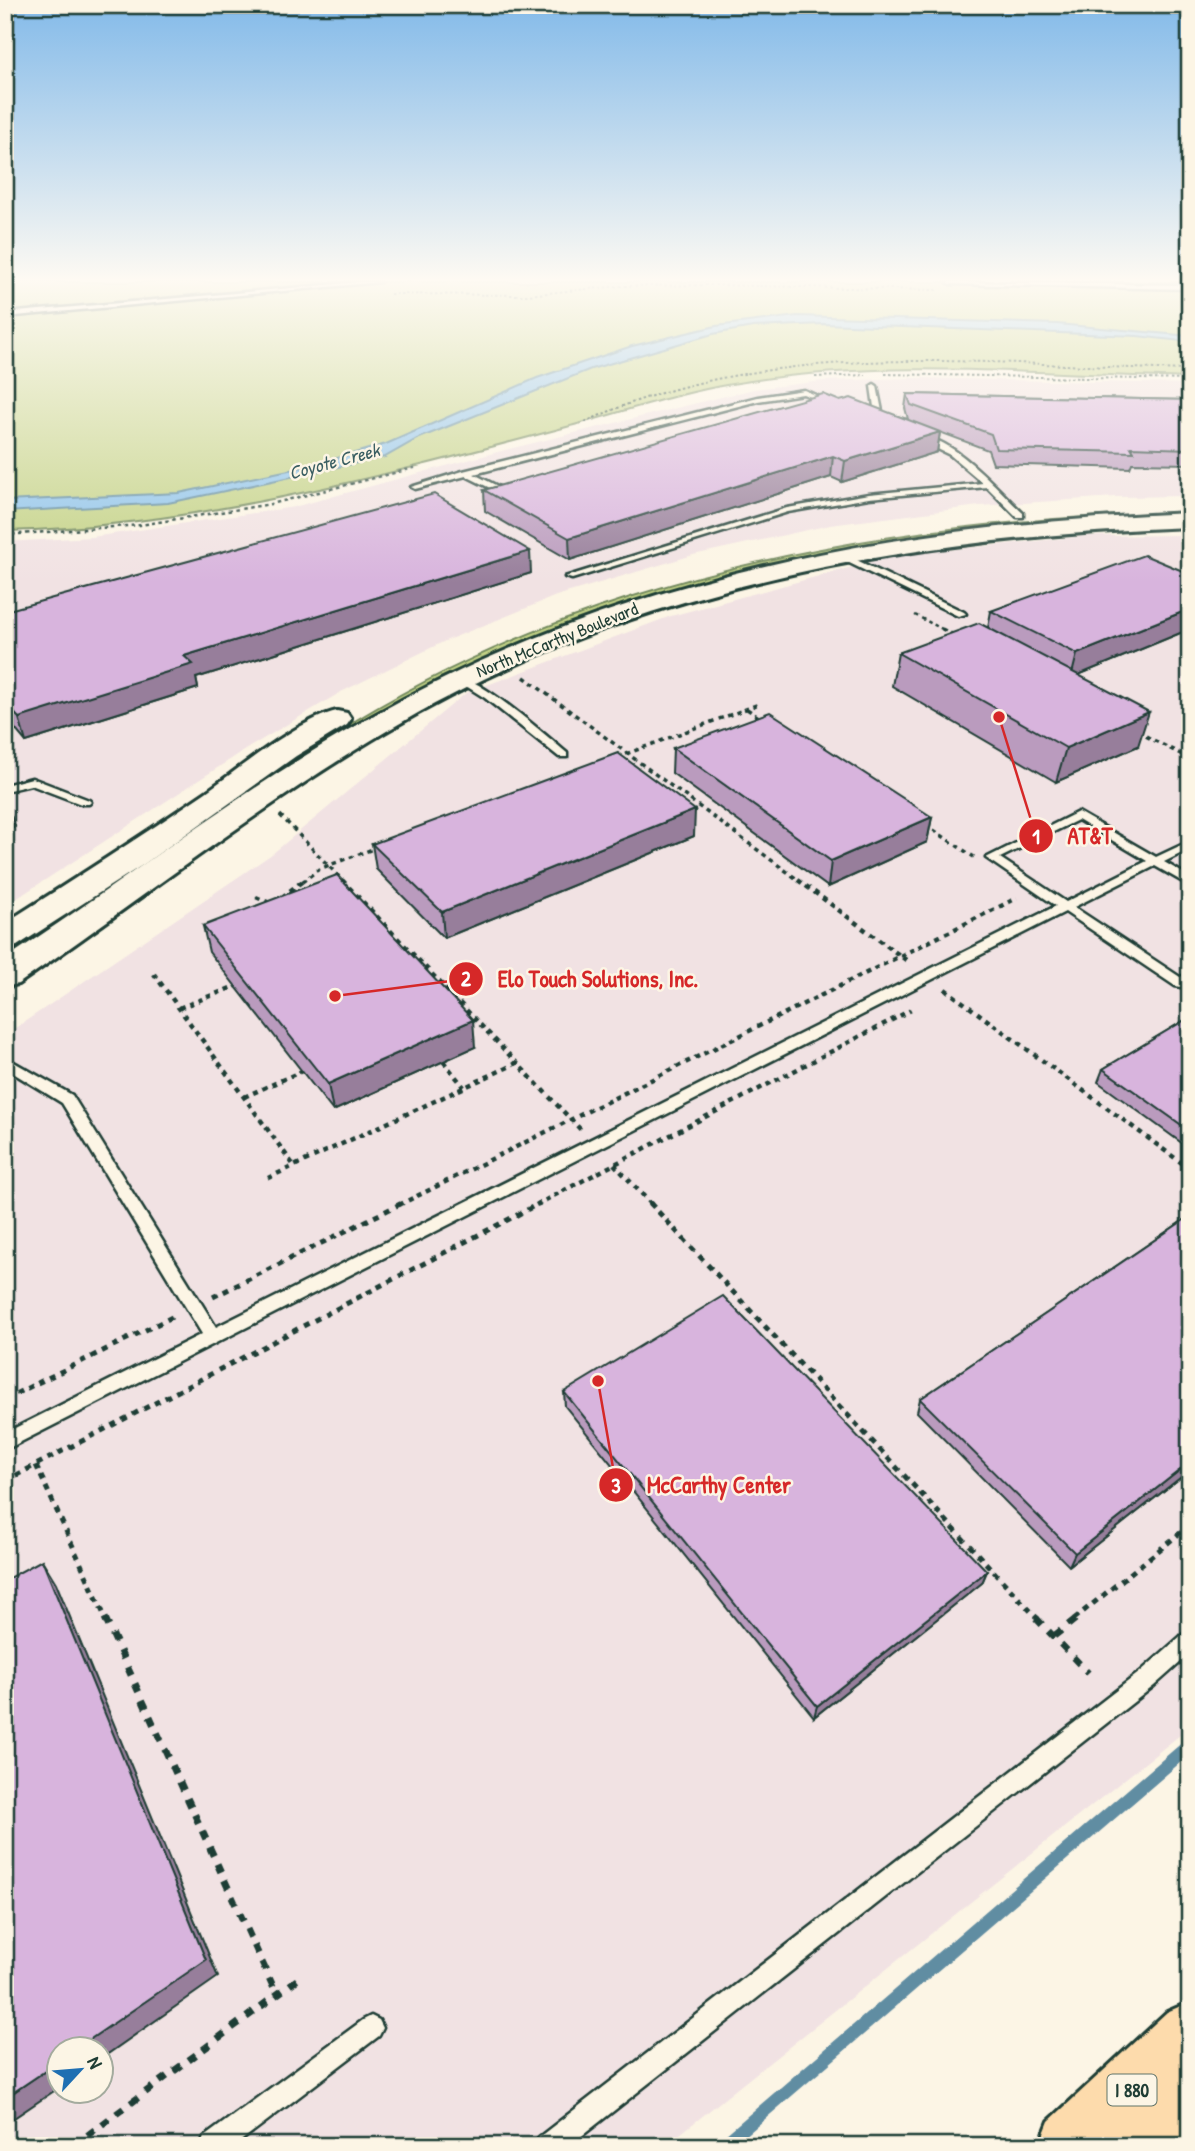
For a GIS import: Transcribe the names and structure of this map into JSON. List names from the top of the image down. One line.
{"streets":{"highway":["I 880"],"main road":["North McCarthy Boulevard"]},"water":["Coyote Creek"],"places":["AT&T","Elo Touch Solutions, Inc.","McCarthy Center"],"north":"top right"}
